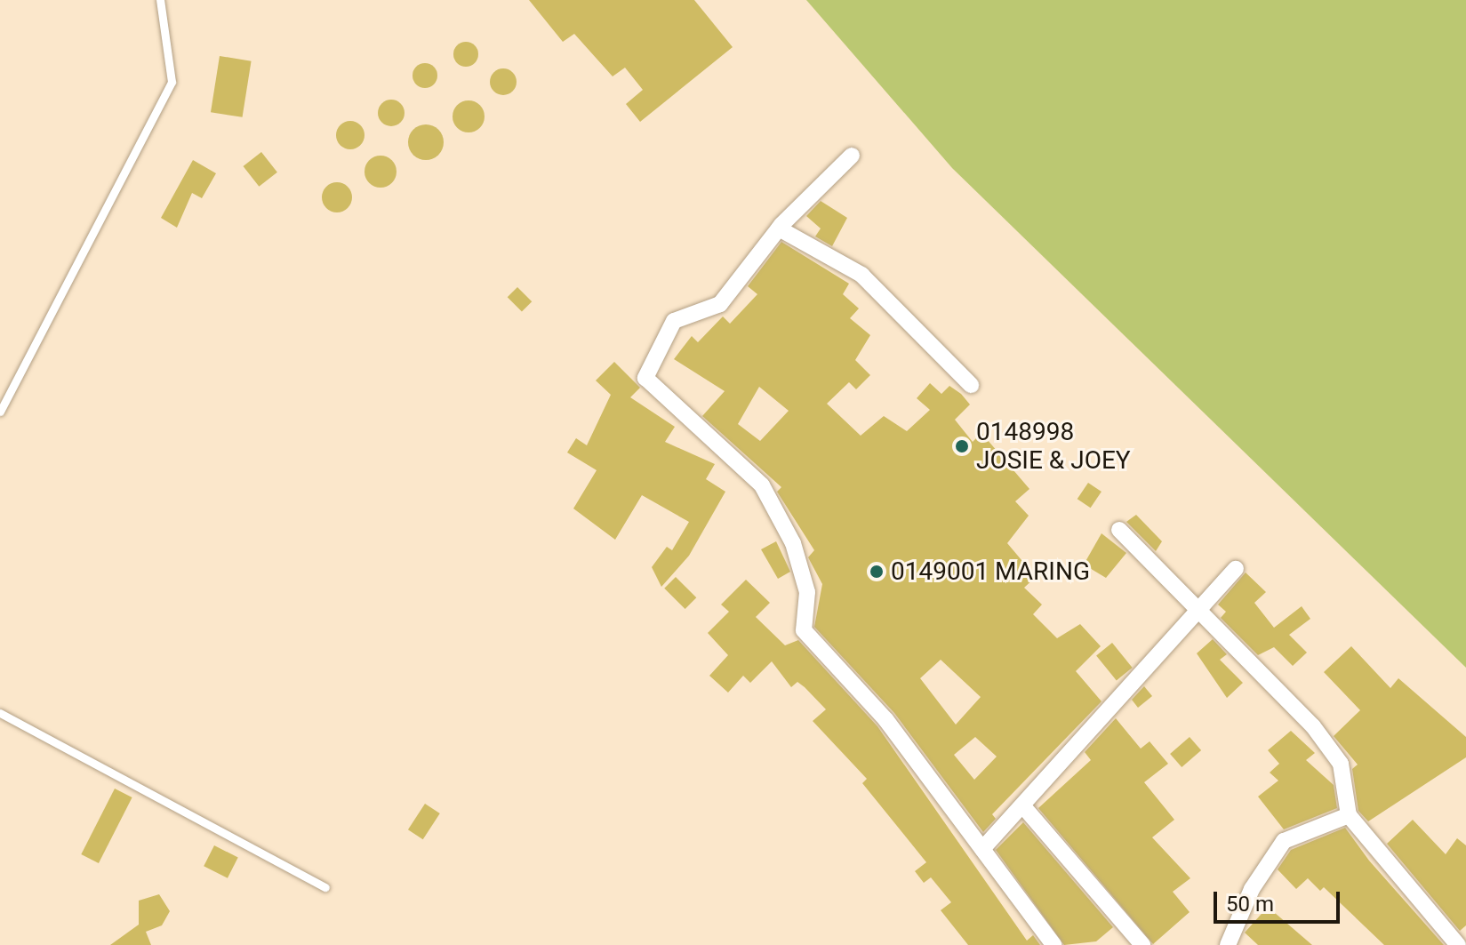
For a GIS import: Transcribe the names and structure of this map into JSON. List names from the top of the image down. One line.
{"places":["0148998 JOSIE & JOEY","0149001 MARING"],"scale_bar":"50 m"}
